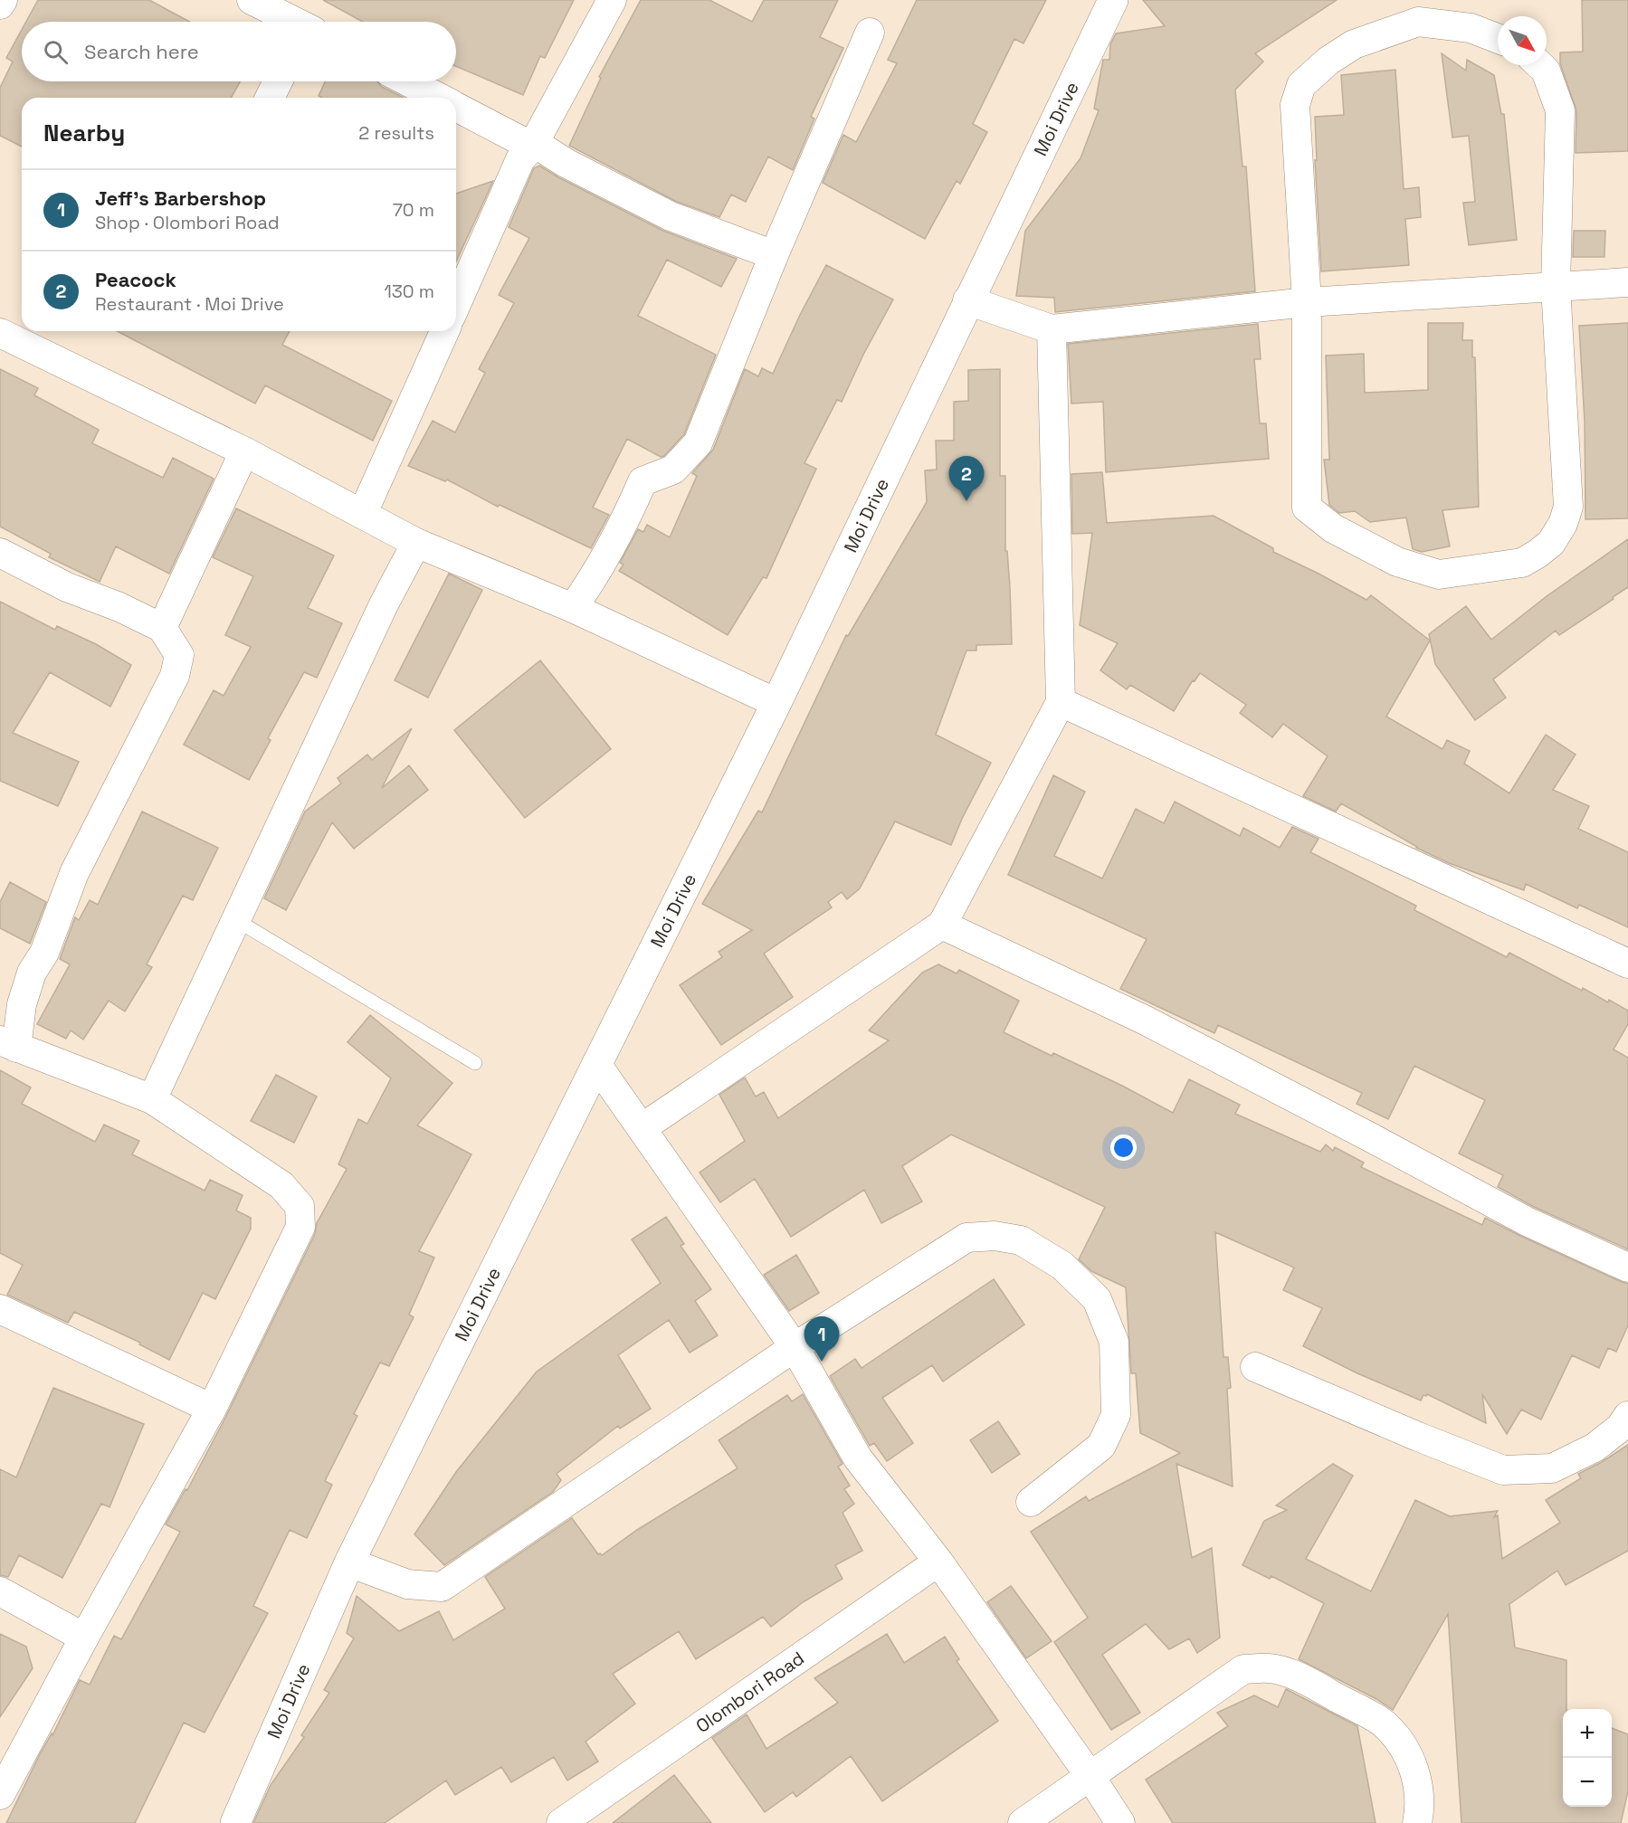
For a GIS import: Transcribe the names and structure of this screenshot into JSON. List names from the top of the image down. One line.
{"streets":{"street":["Moi Drive","Olombori Road"]},"north":"bottom right","page":{"search":"Search here","heading":["Nearby","2 results"],"list":[{"mark":"1","name":"Jeff's Barbershop","note":"Shop · Olombori Road","value":"70 m"},{"mark":"2","name":"Peacock","note":"Restaurant · Moi Drive","value":"130 m"}],"pins":["2","1"],"map_buttons":["+","−"]}}
